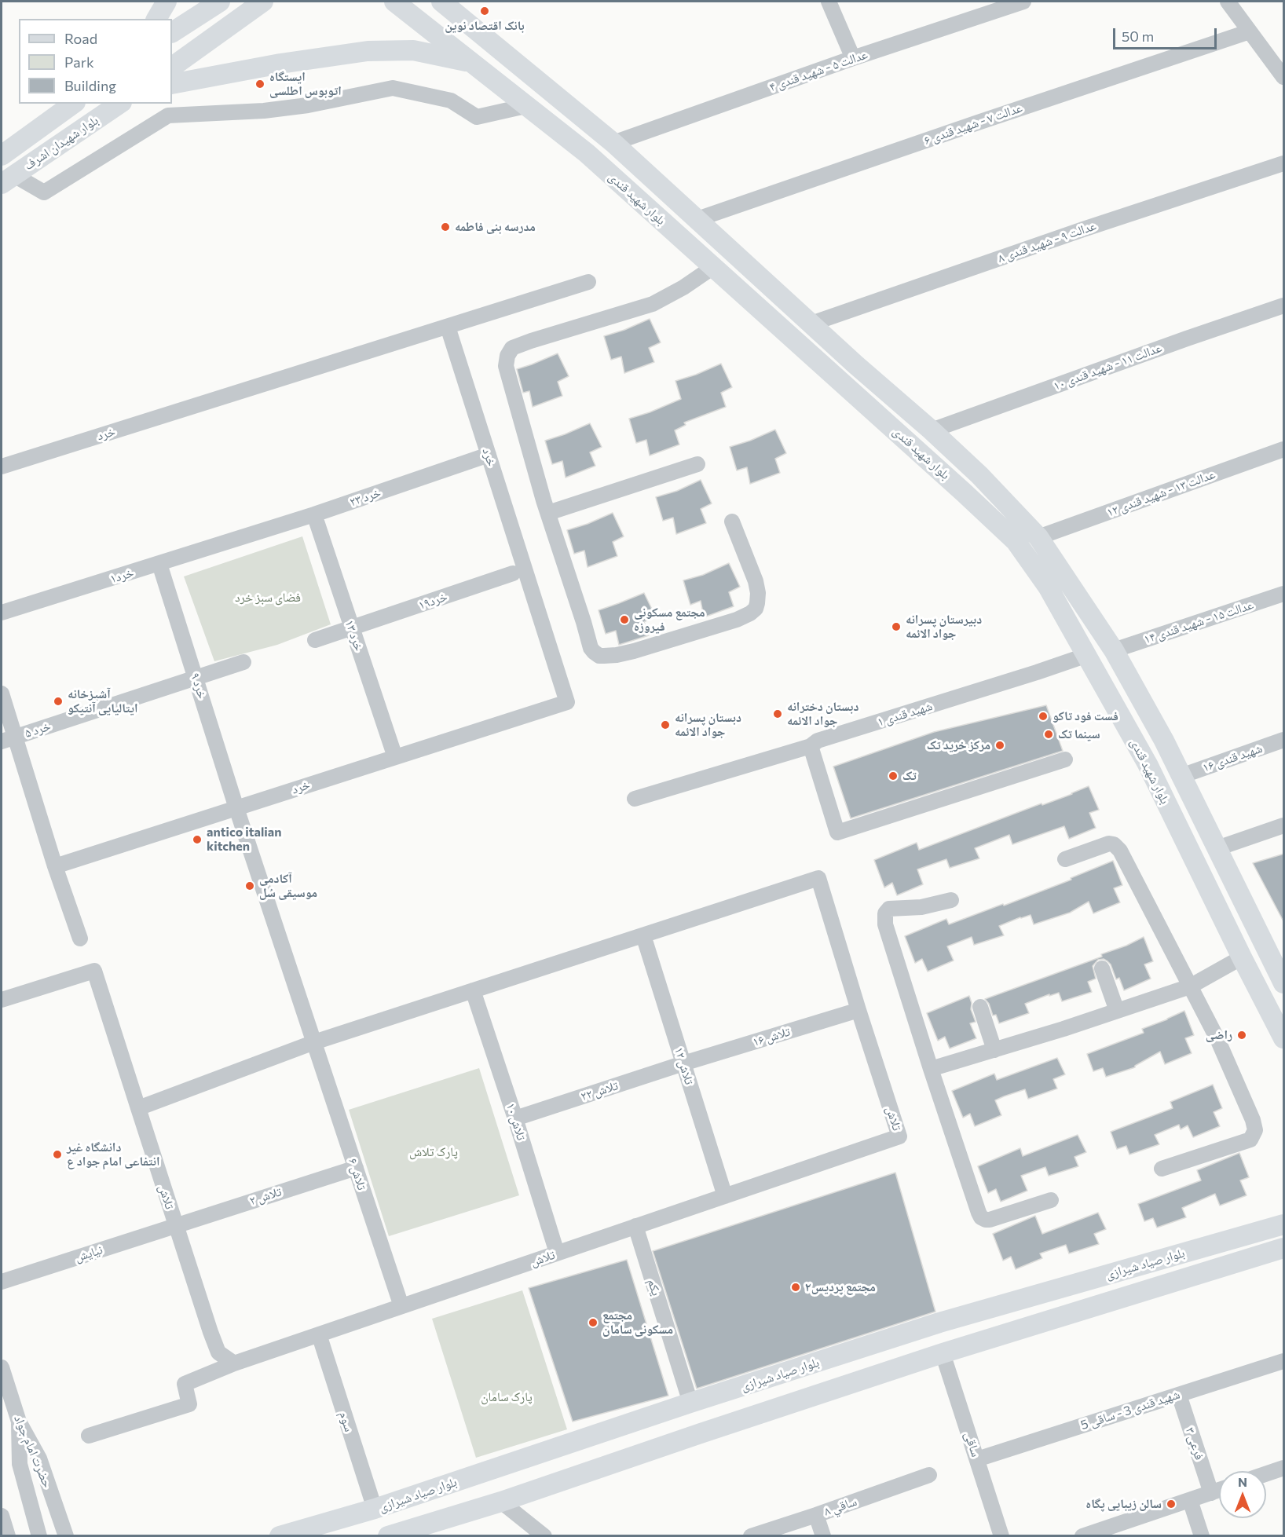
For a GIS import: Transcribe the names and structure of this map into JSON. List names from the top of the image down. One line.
{"streets":{"main road":["بلوار شهیدان اشرف","بلوار شهید قندی","بلوار صیاد شیرازی"],"street":["عدالت ۵ - شهید قندی ۴","عدالت ۷ - شهید قندی ۶","عدالت ۹ - شهید قندی ۸","عدالت ۱۱ - شهید قندی ۱۰","خرد","عدالت ۱۳ - شهید قندی ۱۲","خرد ۲۳","خرد۱","خرد۱۹","عدالت ۱۵ - شهید قندی ۱۴","خرد ۱۳","خرد ۹","شهيد قندی ۱","خرد ۵","شهید قندی ۱۶","تلاش ۱۶","تلاش ۱۲","تلاش ۲۲","تلاش","تلاش ۱۰","تلاش ۶","تلاش ۲","نیایش","یکم","شهید قندی 3 - ساقی 5","سوم","فرعی ۳","ساقی","حضرت امام جواد","ساقي ۸"]},"crossings":[["عدالت ۵ - شهید قندی ۴","بلوار شهید قندی"],["عدالت ۷ - شهید قندی ۶","بلوار شهید قندی"],["بلوار شهید قندی","عدالت ۹ - شهید قندی ۸"],["بلوار شهید قندی","عدالت ۱۱ - شهید قندی ۱۰"],["بلوار شهید قندی","عدالت ۱۳ - شهید قندی ۱۲"],["بلوار شهید قندی","عدالت ۱۵ - شهید قندی ۱۴"],["بلوار شهید قندی","شهيد قندی ۱"],["بلوار شهید قندی","شهید قندی ۱۶"],["خرد","خرد ۲۳"],["خرد","خرد ۱۳"],["خرد","خرد ۹"],["خرد ۲۳","خرد۱"],["خرد ۲۳","خرد ۱۳"],["خرد۱","خرد ۹"],["خرد۱۹","خرد ۱۳"],["خرد ۹","خرد ۵"],["تلاش ۱۶","تلاش ۱۲"],["تلاش ۱۶","تلاش ۲۲"],["تلاش ۱۶","تلاش"],["تلاش ۱۲","تلاش ۲۲"],["تلاش ۱۲","تلاش"],["تلاش ۲۲","تلاش ۱۰"],["تلاش","تلاش ۱۰"],["تلاش","تلاش ۶"],["تلاش","تلاش ۲"],["تلاش","نیایش"],["تلاش","یکم"],["تلاش","سوم"],["تلاش ۶","تلاش ۲"],["تلاش ۲","نیایش"],["بلوار صیاد شیرازی","یکم"],["بلوار صیاد شیرازی","سوم"],["بلوار صیاد شیرازی","ساقی"],["شهید قندی 3 - ساقی 5","فرعی ۳"],["شهید قندی 3 - ساقی 5","ساقی"]],"parks":["فضای سبز خرد","پارک تلاش","پارک سامان"],"places":["بانک اقتصاد نوین","ایستگاه اتوبوس اطلسی","مدرسه بنی فاطمه","مجتمع مسکونی فیروزه","دبیرستان پسرانه جواد الائمه","آشپزخانه ایتالیایی آنتیکو","دبستان دخترانه جواد الائمه","فست فود تاکو","دبستان پسرانه جواد الائمه","سینما تک","مرکز خرید تک","تک","antico italian kitchen","آکادمی موسیقی سُل","راضی","دانشگاه غیر انتفاعی امام جواد ع","مجتمع پردیس۲","مجتمع مسکونی سامان","سالن زیبایی پگاه"],"legend":["Road","Park","Building"],"scale_bar":"50 m","north":"top"}
